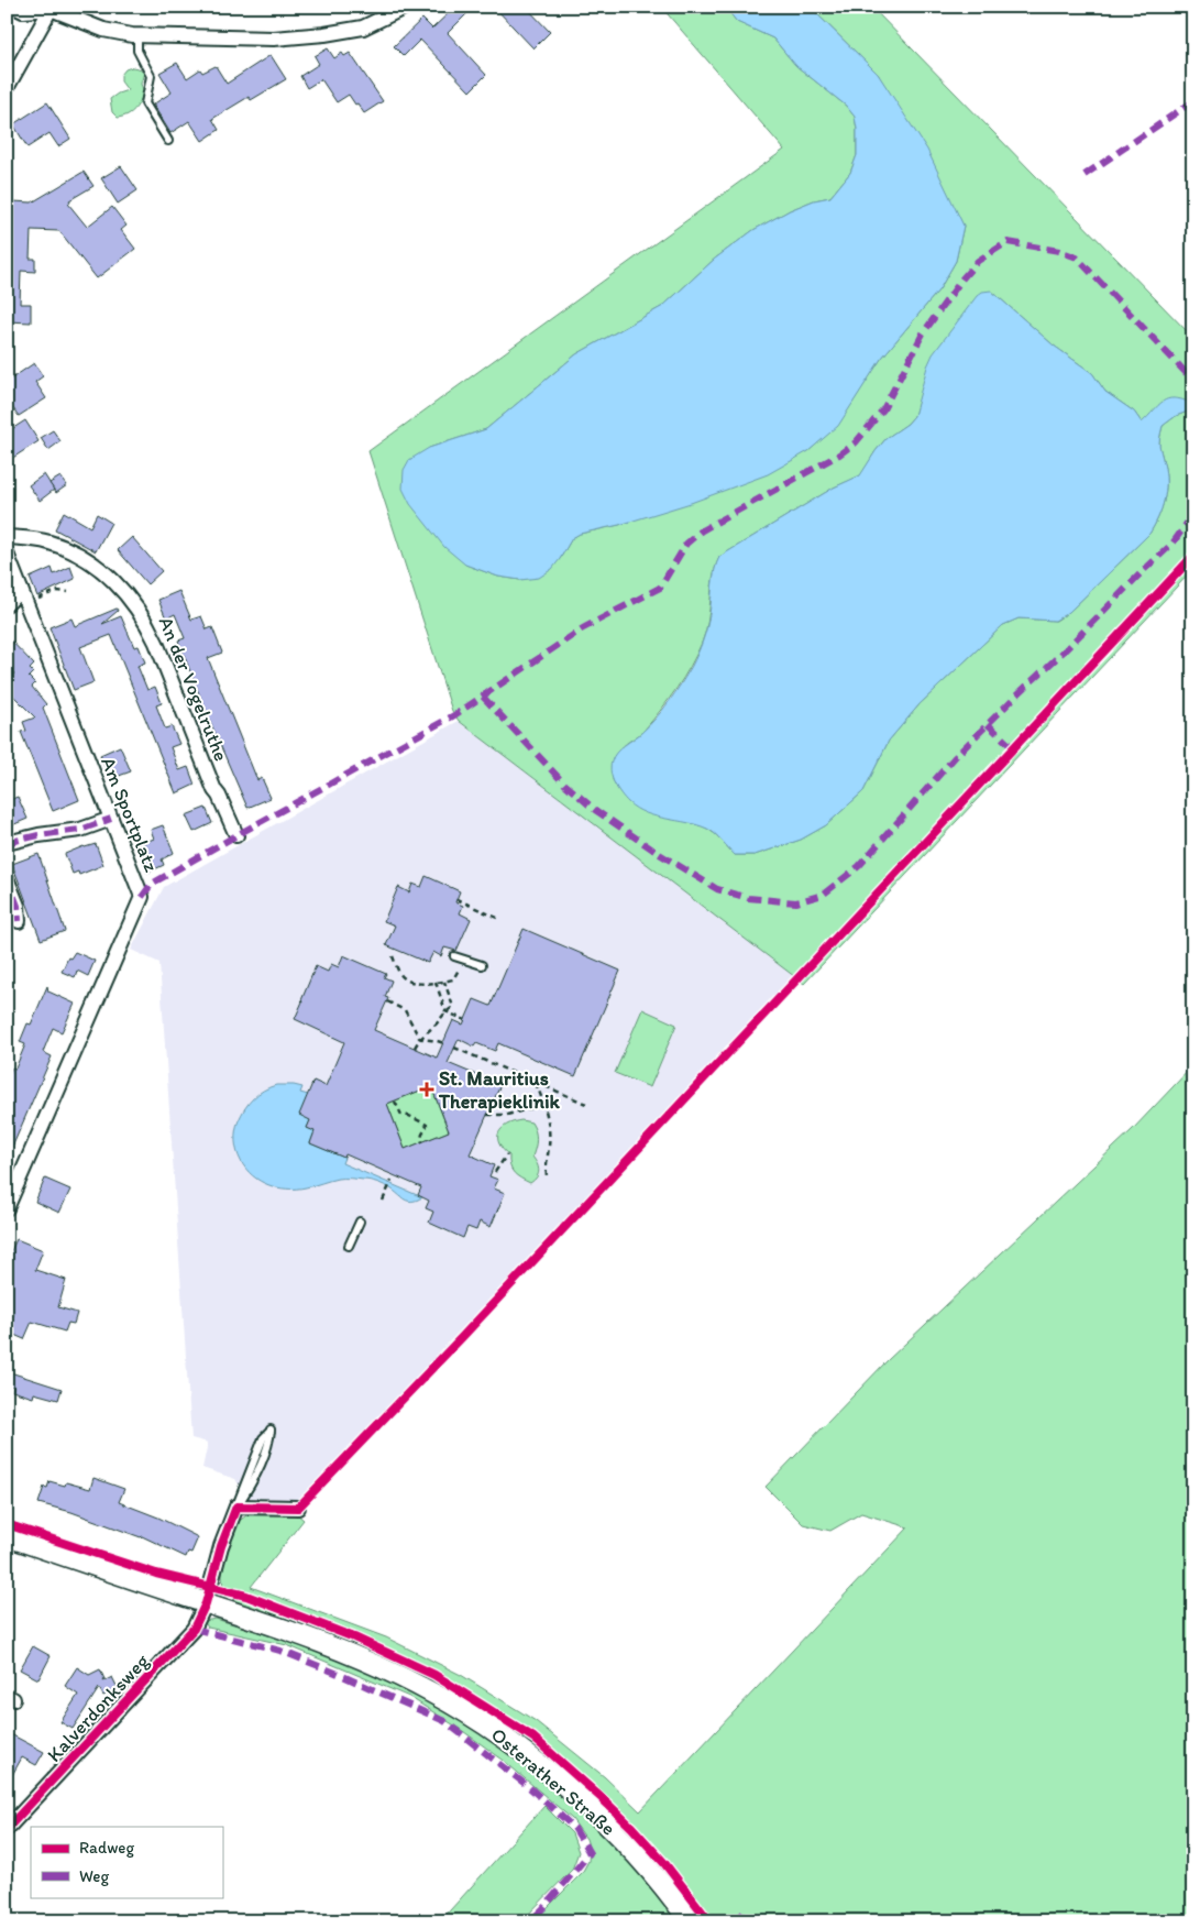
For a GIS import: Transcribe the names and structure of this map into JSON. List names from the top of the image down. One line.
{"streets":{"main road":["Osterather Straße"],"street":["An der Vogelruthe","Am Sportplatz","Kalverdonksweg"]},"crossings":[["Kalverdonksweg","Osterather Straße"]],"places":{"health":["St. Mauritius Therapieklinik"]},"legend":["Radweg","Weg"]}
